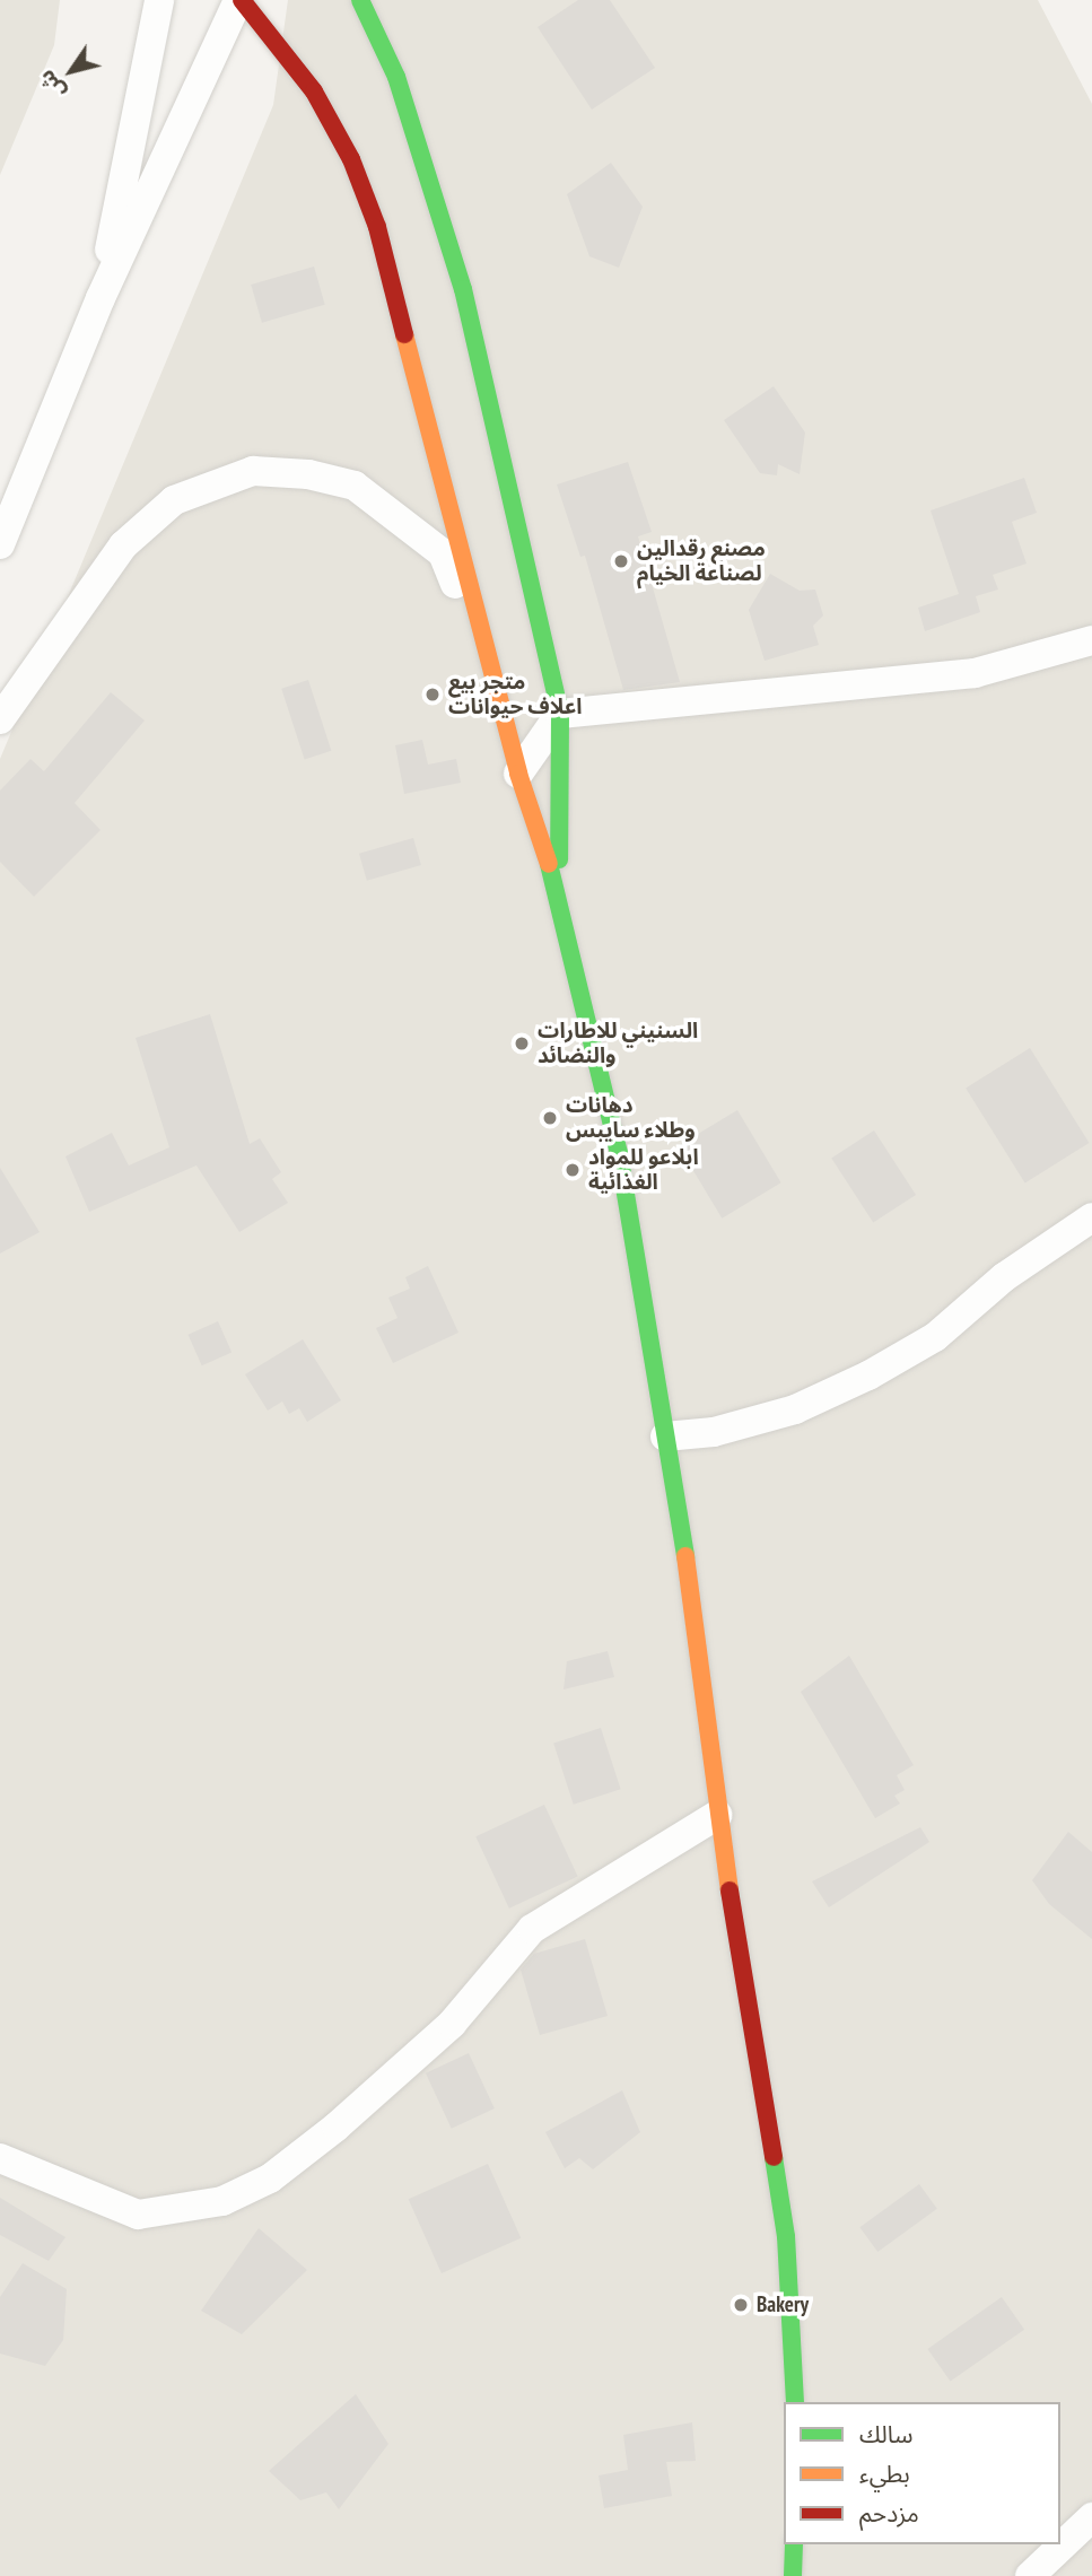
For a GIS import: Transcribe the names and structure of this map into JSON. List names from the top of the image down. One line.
{"places":["مصنع رقدالين لصناعة الخيام","متجر بيع اعلاف حيوانات","السنيني للاطارات والنضائد","دهانات وطلاء سايبس","ابلاعو للمواد الغذائية","Bakery"],"legend":["سالك","بطيء","مزدحم"],"north":"bottom left"}
